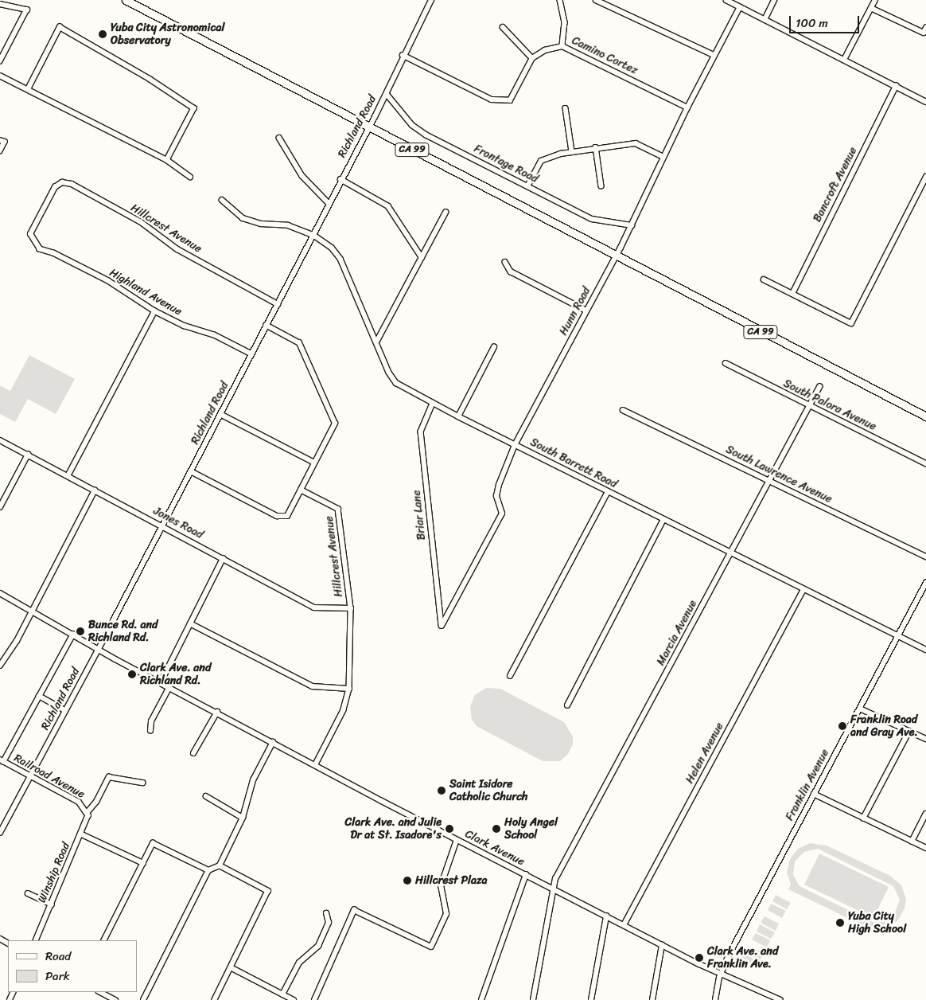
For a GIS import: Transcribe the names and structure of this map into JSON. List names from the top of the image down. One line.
{"streets":{"highway":["CA 99"],"street":["Camino Cortez","Richland Road","Frontage Road","Bancroft Avenue","Hillcrest Avenue","Highland Avenue","Hunn Road","South Palora Avenue","South Barrett Road","South Lawrence Avenue","Briar Lane","Jones Road","Marcia Avenue","Helen Avenue","Railroad Avenue","Franklin Avenue","Clark Avenue","Winship Road"]},"crossings":[["Camino Cortez","Hunn Road"],["Richland Road","CA 99"],["Richland Road","Frontage Road"],["Richland Road","Hillcrest Avenue"],["Richland Road","Highland Avenue"],["Richland Road","South Barrett Road"],["Richland Road","Jones Road"],["Richland Road","Railroad Avenue"],["Richland Road","Clark Avenue"],["CA 99","Hunn Road"],["Frontage Road","Hunn Road"],["Hillcrest Avenue","Highland Avenue"],["Hillcrest Avenue","Jones Road"],["Hillcrest Avenue","Clark Avenue"],["Hunn Road","South Barrett Road"],["Hunn Road","Briar Lane"],["South Palora Avenue","Marcia Avenue"],["South Barrett Road","Briar Lane"],["South Barrett Road","Marcia Avenue"],["South Barrett Road","Helen Avenue"],["South Barrett Road","Franklin Avenue"],["South Lawrence Avenue","Marcia Avenue"],["Marcia Avenue","Clark Avenue"],["Helen Avenue","Clark Avenue"],["Railroad Avenue","Winship Road"],["Franklin Avenue","Clark Avenue"]],"places":["Yuba City Astronomical Observatory","Bunce Rd. and Richland Rd.","Clark Ave. and Richland Rd.","Franklin Road and Gray Ave.","Saint Isidore Catholic Church","Clark Ave. and Julie Dr at St. Isadore's","Holy Angel School","Hillcrest Plaza","Yuba City High School","Clark Ave. and Franklin Ave."],"legend":["Road","Park"],"scale_bar":"100 m"}
